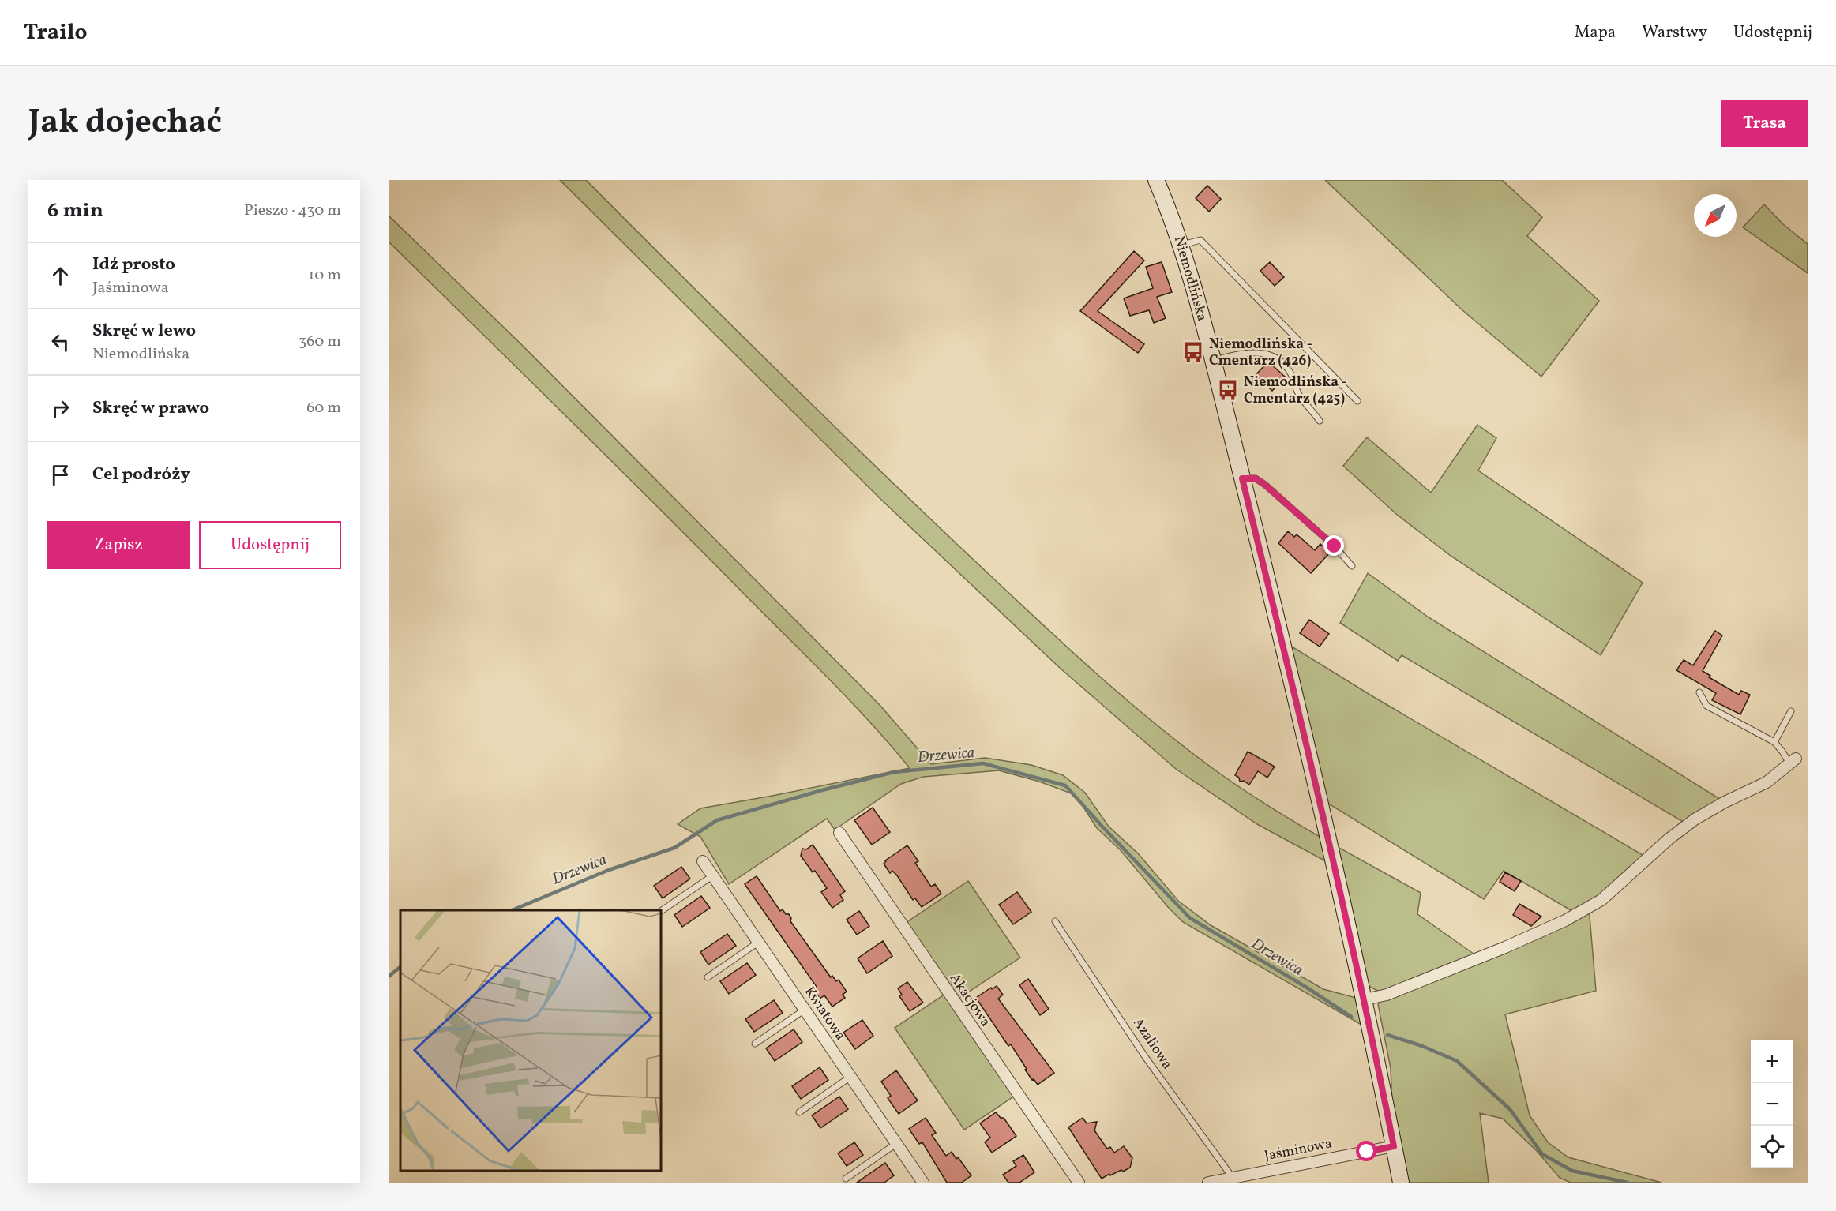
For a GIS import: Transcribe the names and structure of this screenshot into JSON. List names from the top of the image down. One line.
{"streets":{"main road":["Niemodlińska"],"street":["Akacjowa","Kwiatowa","Jaśminowa"],"lane":["Azaliowa"]},"crossings":[["Niemodlińska","Jaśminowa"],["Azaliowa","Jaśminowa"]],"water":["Drzewica"],"places":{"bus stop":["Niemodlińska - Cmentarz (426)","Niemodlińska - Cmentarz (425)"]},"north":"bottom left","page":{"header":"Trailo","nav":["Mapa","Warstwy","Udostępnij"],"title":"Jak dojechać","buttons":["Trasa",["Zapisz","Udostępnij"]],"heading":["6 min","Pieszo · 430 m"],"list":[["Idź prosto","Jaśminowa","10 m"],["Skręć w lewo","Niemodlińska","360 m"],["Skręć w prawo","60 m"],"Cel podróży"],"map_buttons":["+","−"]}}
